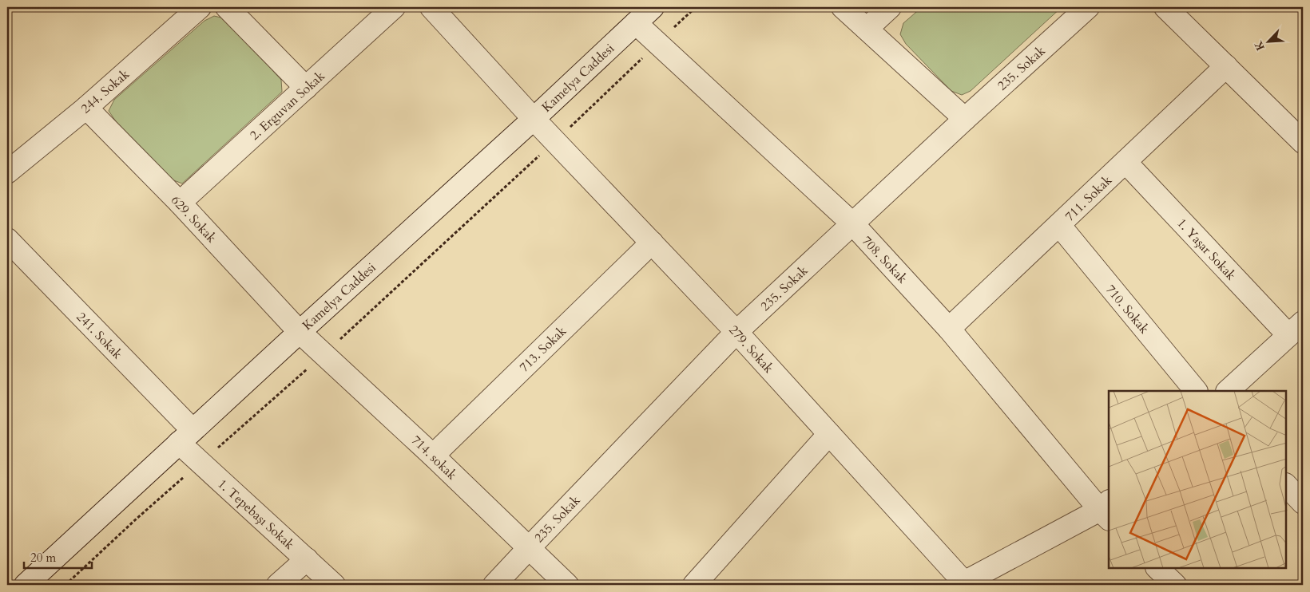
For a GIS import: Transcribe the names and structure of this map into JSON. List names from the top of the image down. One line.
{"streets":{"street":["235. Sokak","Kamelya Caddesi","244. Sokak","2. Erguvan Sokak","711. Sokak","629. Sokak","1. Yaşar Sokak","708. Sokak","710. Sokak","241. Sokak","713. Sokak","279. Sokak","714. sokak","1. Tepebaşı Sokak"]},"crossings":[["235. Sokak","708. Sokak"],["235. Sokak","279. Sokak"],["235. Sokak","714. sokak"],["Kamelya Caddesi","629. Sokak"],["Kamelya Caddesi","708. Sokak"],["Kamelya Caddesi","241. Sokak"],["Kamelya Caddesi","279. Sokak"],["Kamelya Caddesi","714. sokak"],["Kamelya Caddesi","1. Tepebaşı Sokak"],["244. Sokak","629. Sokak"],["2. Erguvan Sokak","629. Sokak"],["711. Sokak","1. Yaşar Sokak"],["711. Sokak","708. Sokak"],["711. Sokak","710. Sokak"],["629. Sokak","714. sokak"],["241. Sokak","1. Tepebaşı Sokak"],["713. Sokak","279. Sokak"],["713. Sokak","714. sokak"]],"scale_bar":"20 m","north":"bottom left"}
